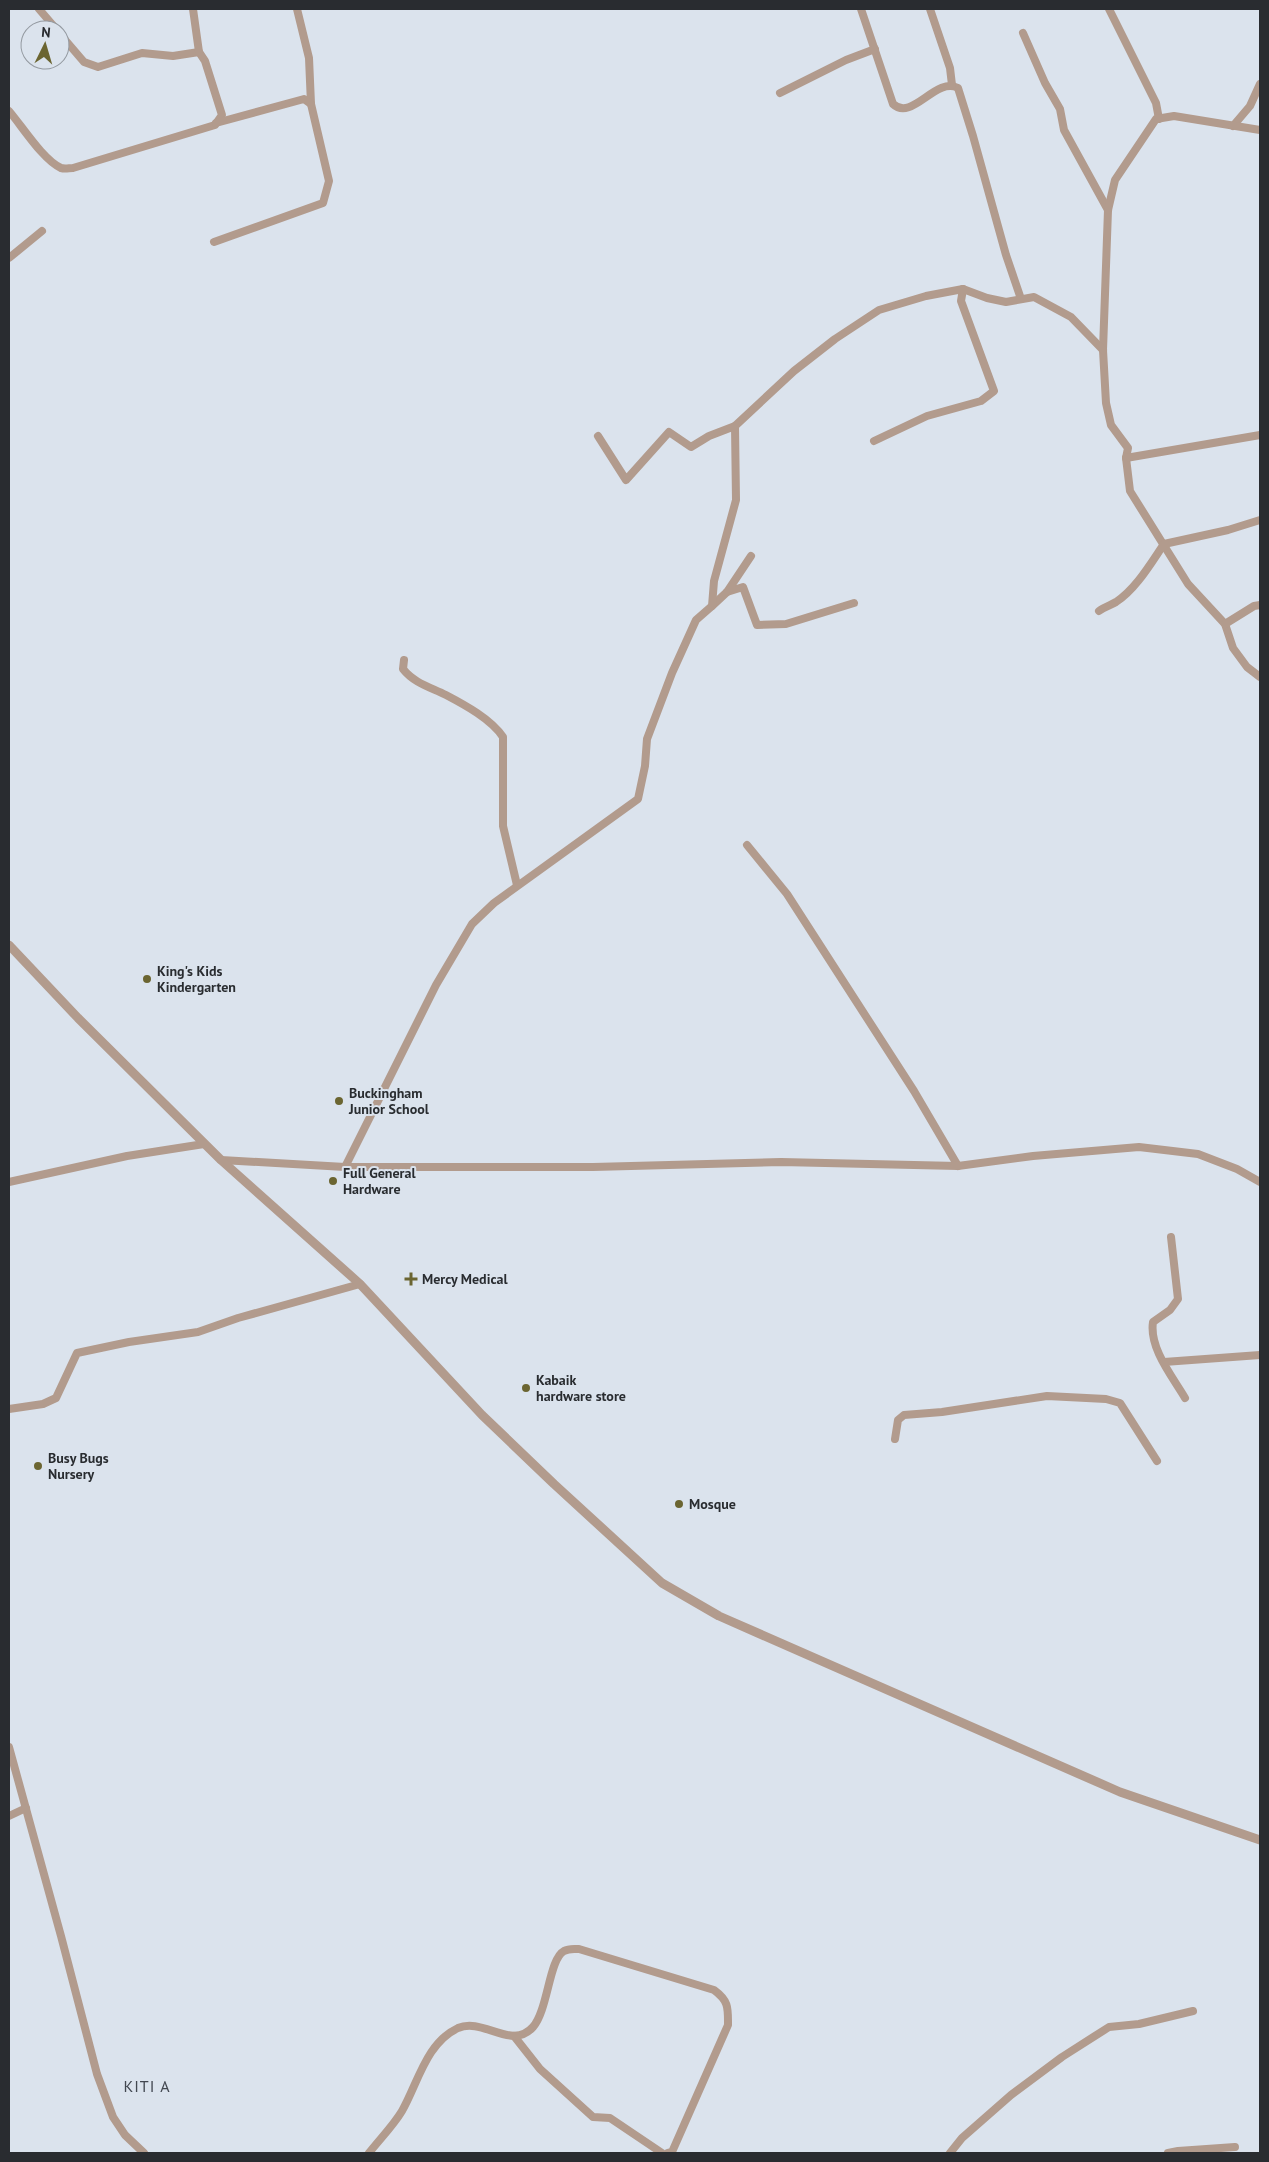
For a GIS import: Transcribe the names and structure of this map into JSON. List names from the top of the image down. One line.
{"districts":["KITI A"],"places":{"other":["King's Kids Kindergarten","Buckingham Junior School","Full General Hardware","Kabaik hardware store","Busy Bugs Nursery","Mosque"],"health":["Mercy Medical"]},"north":"top"}
